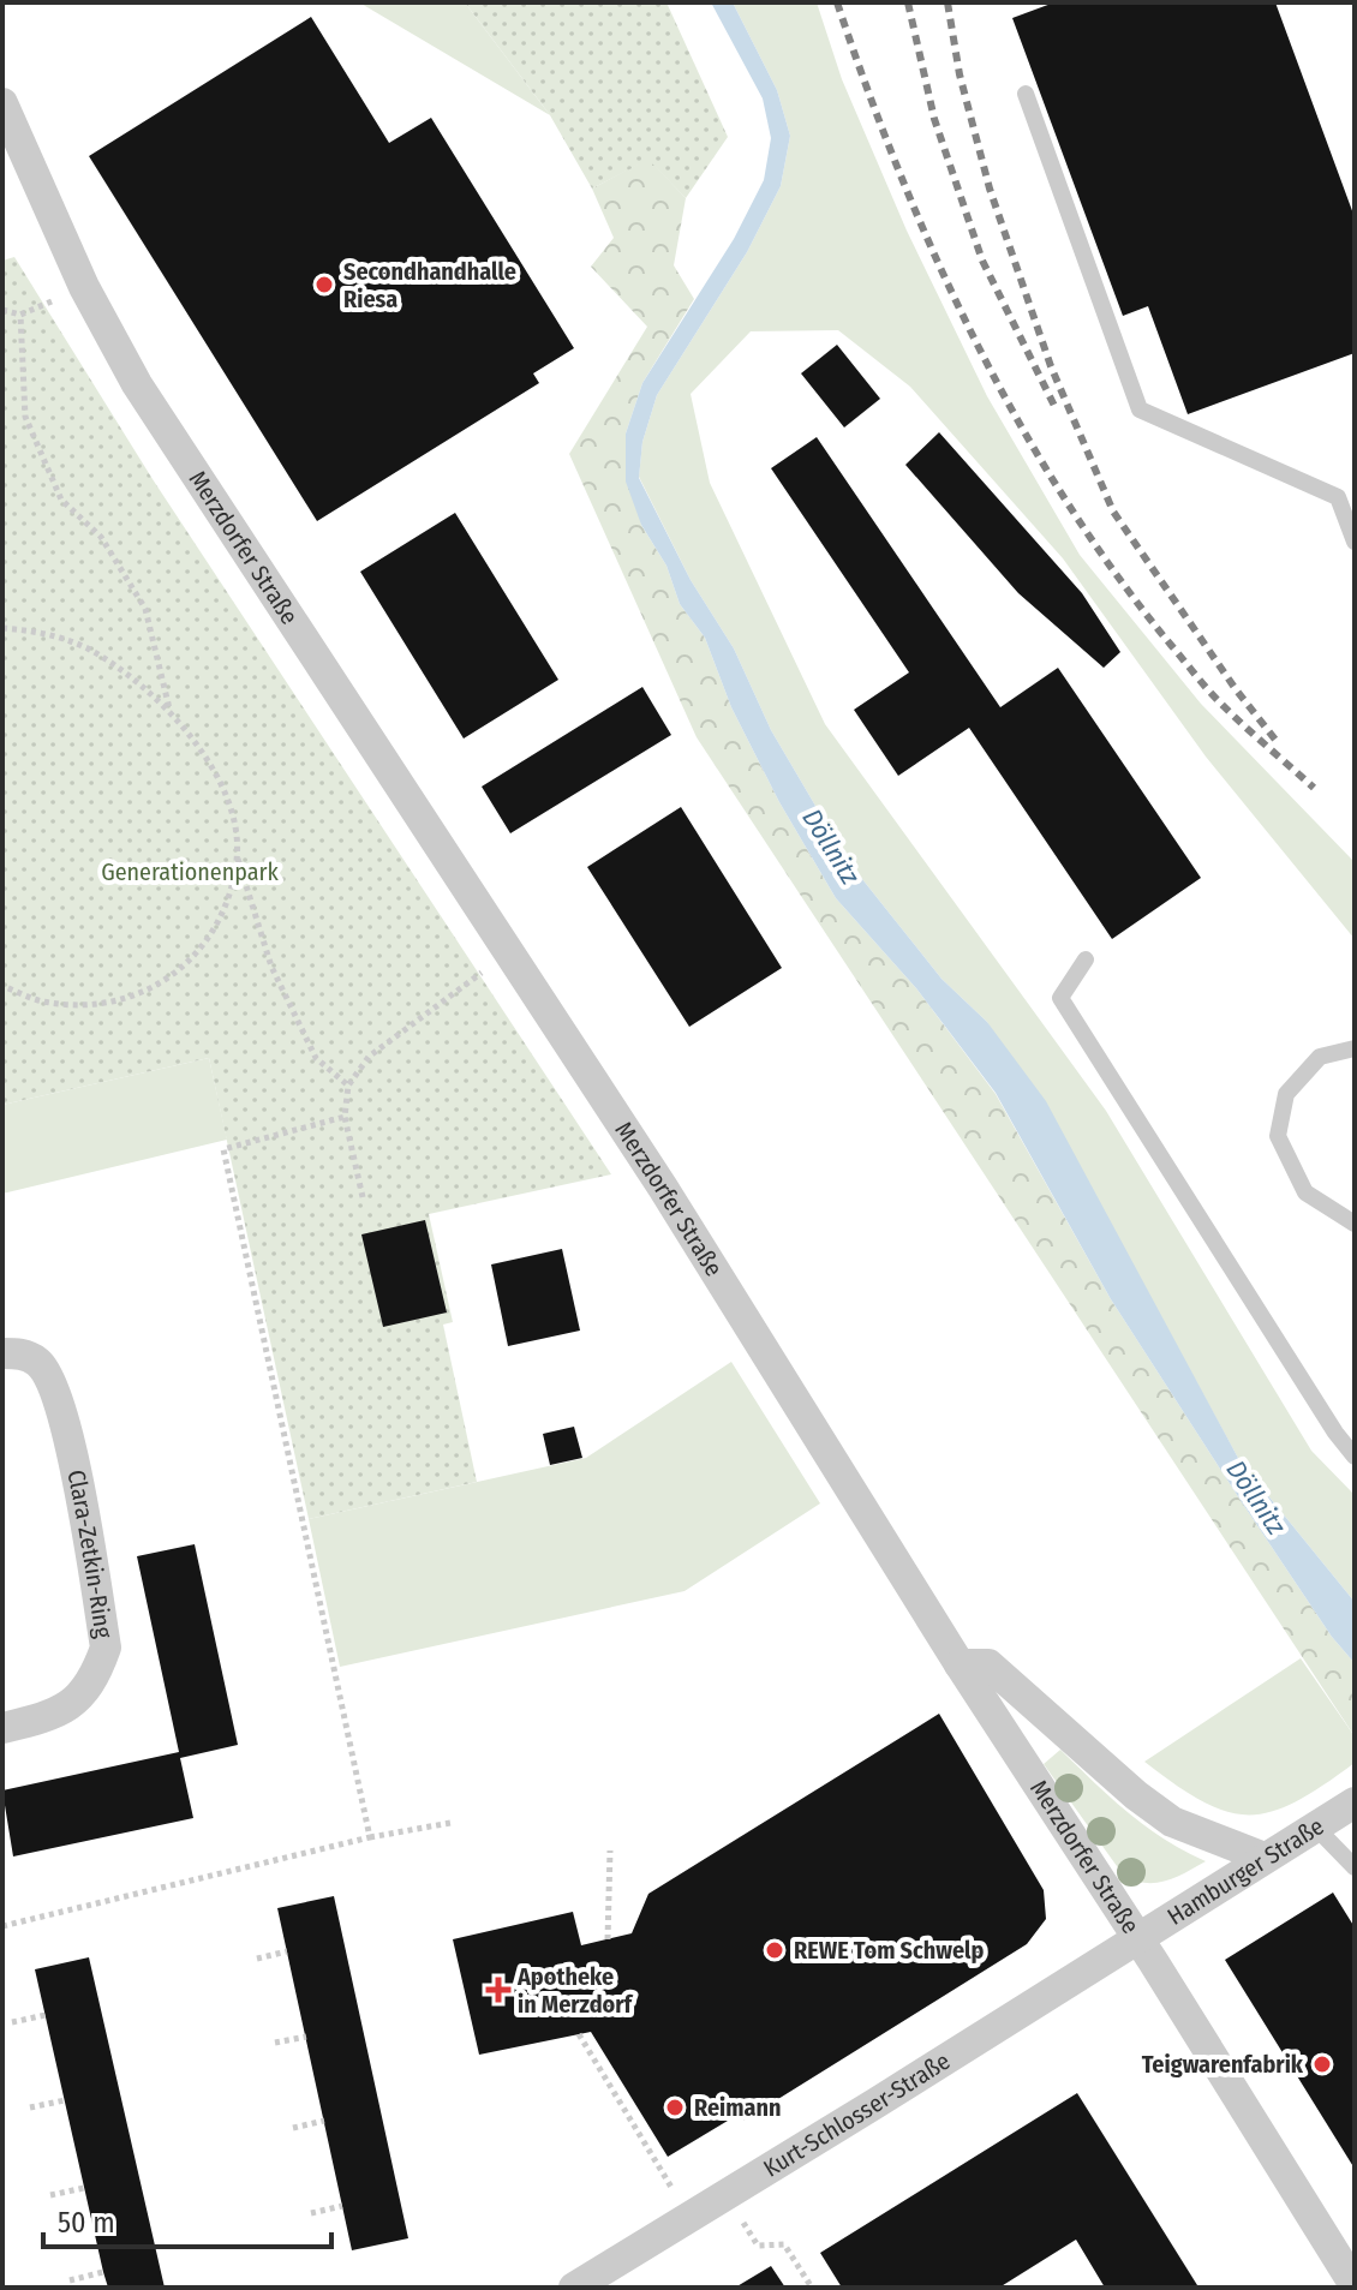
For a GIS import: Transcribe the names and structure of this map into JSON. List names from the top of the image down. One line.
{"streets":{"street":["Merzdorfer Straße","Clara-Zetkin-Ring","Hamburger Straße","Kurt-Schlosser-Straße"]},"crossings":[["Merzdorfer Straße","Hamburger Straße"],["Merzdorfer Straße","Kurt-Schlosser-Straße"],["Hamburger Straße","Kurt-Schlosser-Straße"]],"water":["Döllnitz"],"parks":["Generationenpark"],"places":{"other":["Secondhandhalle Riesa","REWE Tom Schwelp","Teigwarenfabrik","Reimann"],"health":["Apotheke in Merzdorf"]},"scale_bar":"50 m"}
